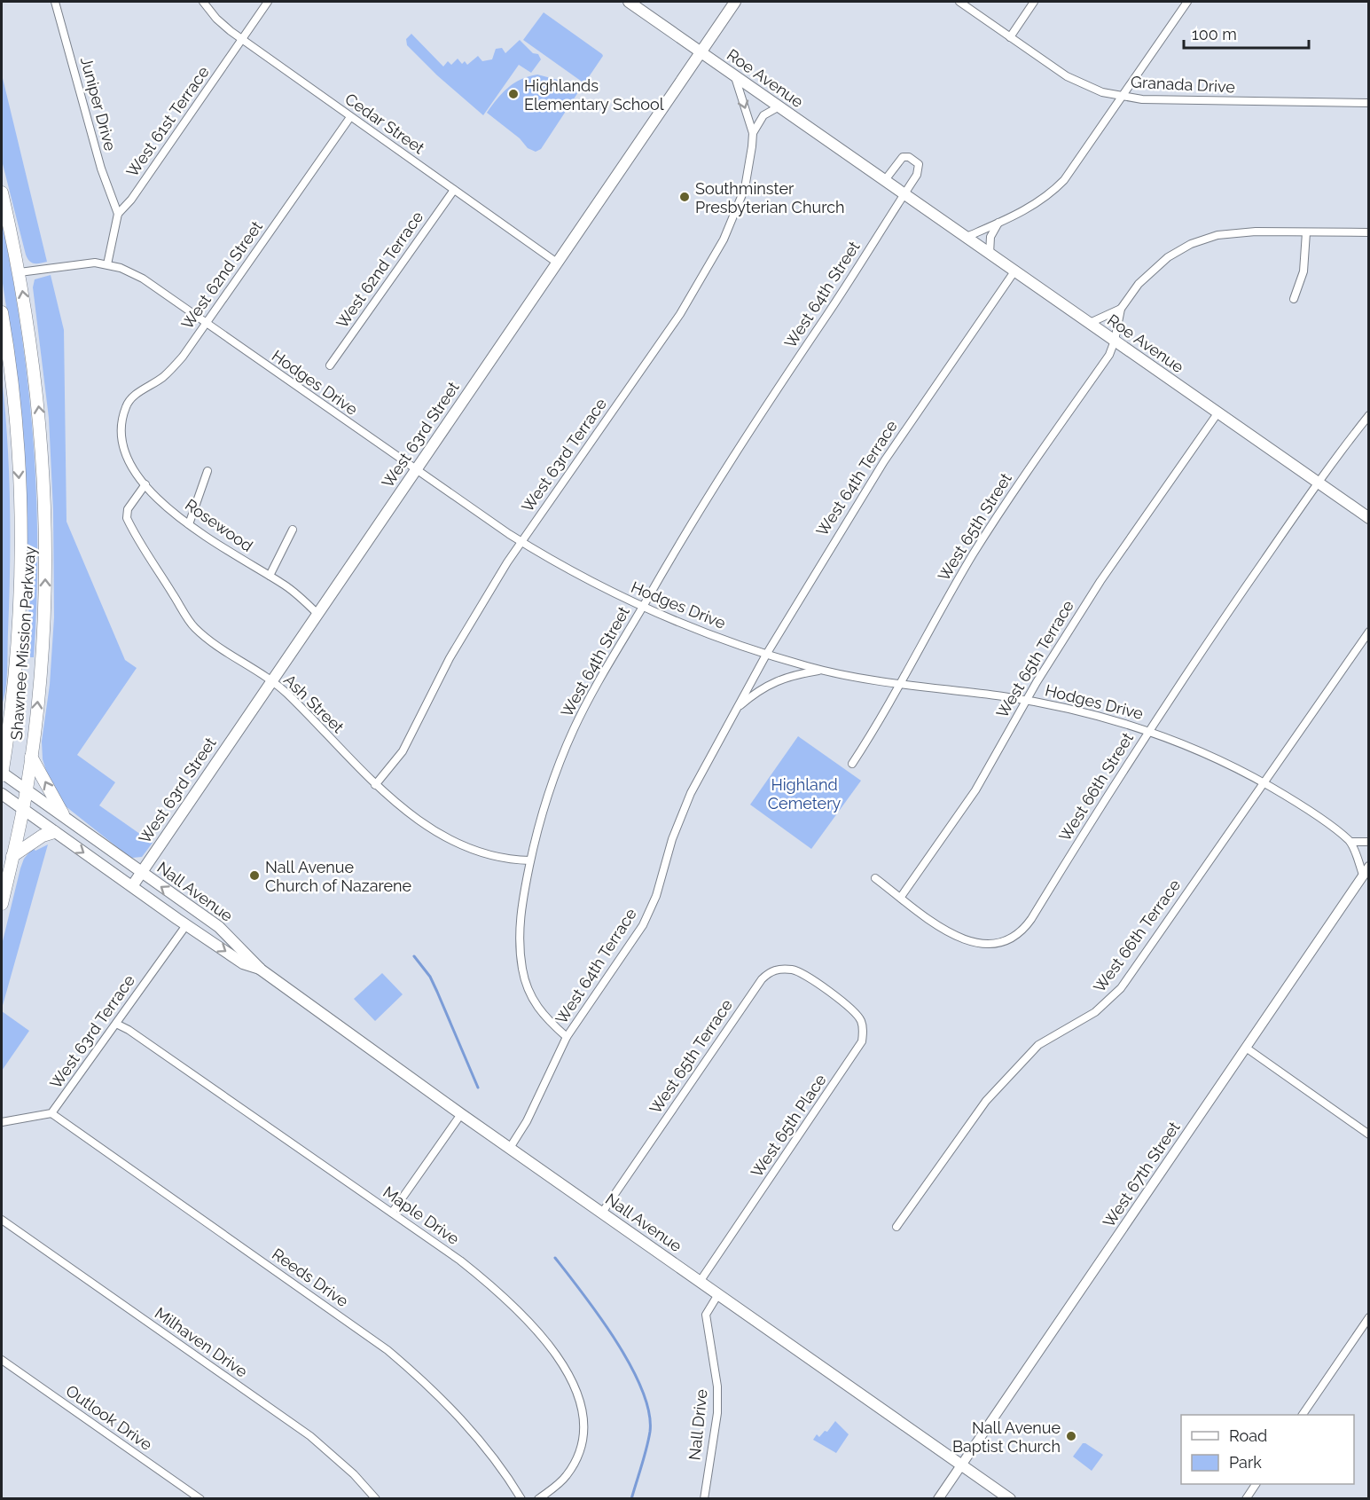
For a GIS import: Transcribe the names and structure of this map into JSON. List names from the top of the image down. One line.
{"streets":{"highway":["Shawnee Mission Parkway"],"main road":["Roe Avenue","West 63rd Street","Nall Avenue"],"street":["Granada Drive","Juniper Drive","West 61st Terrace","Cedar Street","West 62nd Terrace","West 62nd Street","West 64th Street","Hodges Drive","West 63rd Terrace","West 64th Terrace","Rosewood","West 65th Street","West 65th Terrace","Ash Street","West 66th Street","West 66th Terrace","West 65th Place","West 67th Street","Maple Drive","Reeds Drive","Milhaven Drive","Outlook Drive","Nall Drive"]},"crossings":[["Roe Avenue","West 64th Street"],["Roe Avenue","West 63rd Street"],["Roe Avenue","West 63rd Terrace"],["Roe Avenue","West 64th Terrace"],["Roe Avenue","West 65th Street"],["Roe Avenue","West 65th Terrace"],["Roe Avenue","West 66th Street"],["Juniper Drive","West 61st Terrace"],["West 61st Terrace","Cedar Street"],["West 61st Terrace","Hodges Drive"],["Cedar Street","West 62nd Terrace"],["Cedar Street","West 62nd Street"],["Cedar Street","West 63rd Street"],["West 62nd Street","Hodges Drive"],["West 62nd Street","Rosewood"],["West 64th Street","Hodges Drive"],["West 64th Street","West 64th Terrace"],["West 64th Street","Ash Street"],["Hodges Drive","West 63rd Street"],["Hodges Drive","West 63rd Terrace"],["Hodges Drive","West 64th Terrace"],["Hodges Drive","West 65th Street"],["Hodges Drive","Shawnee Mission Parkway"],["Hodges Drive","West 65th Terrace"],["Hodges Drive","West 66th Street"],["Hodges Drive","West 66th Terrace"],["West 63rd Street","Rosewood"],["West 63rd Street","Ash Street"],["West 63rd Street","Nall Avenue"],["West 63rd Terrace","Ash Street"],["West 63rd Terrace","Nall Avenue"],["West 63rd Terrace","Maple Drive"],["West 63rd Terrace","Reeds Drive"],["West 64th Terrace","Nall Avenue"],["Rosewood","Ash Street"],["Shawnee Mission Parkway","Nall Avenue"],["West 65th Terrace","West 66th Street"],["West 65th Terrace","Nall Avenue"],["West 65th Terrace","West 65th Place"],["Nall Avenue","West 65th Place"],["Nall Avenue","West 67th Street"],["Nall Avenue","Nall Drive"]],"parks":["Highland Cemetery"],"places":["Highlands Elementary School","Southminster Presbyterian Church","Nall Avenue Church of Nazarene","Nall Avenue Baptist Church"],"legend":["Road","Park"],"scale_bar":"100 m"}
